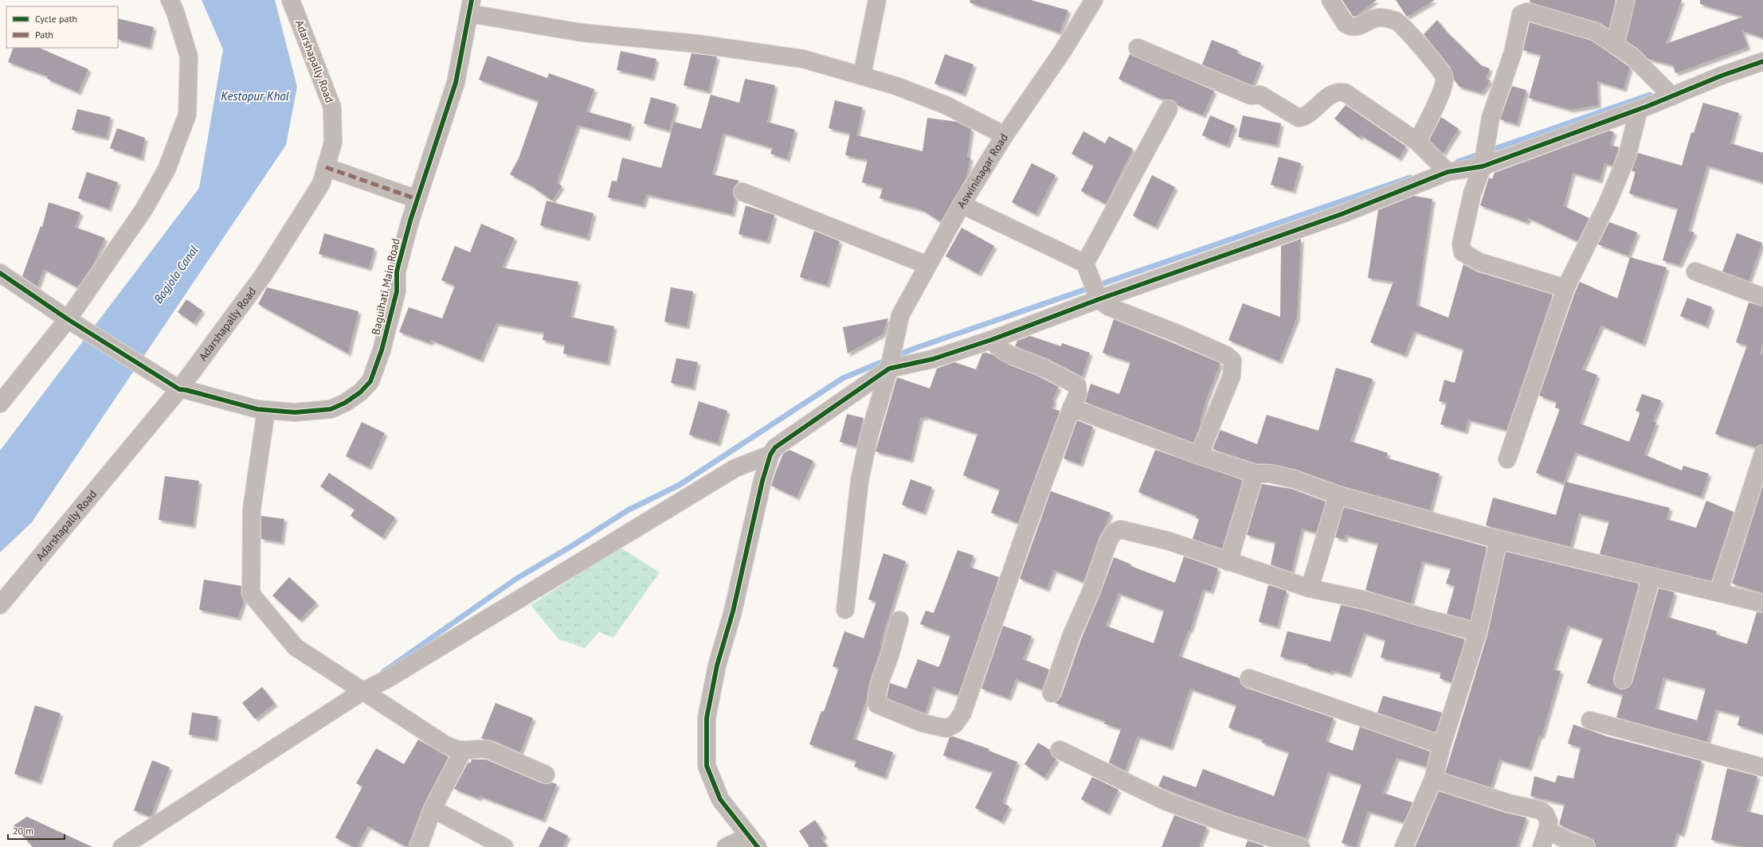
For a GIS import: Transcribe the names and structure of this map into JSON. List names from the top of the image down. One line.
{"streets":{"street":["Adarshapally Road","Aswininagar Road","Baguihati Main Road"]},"crossings":[["Adarshapally Road","Baguihati Main Road"]],"water":["Kestopur Khal","Bagjola Canal"],"legend":["Cycle path","Path"],"scale_bar":"20 m"}
